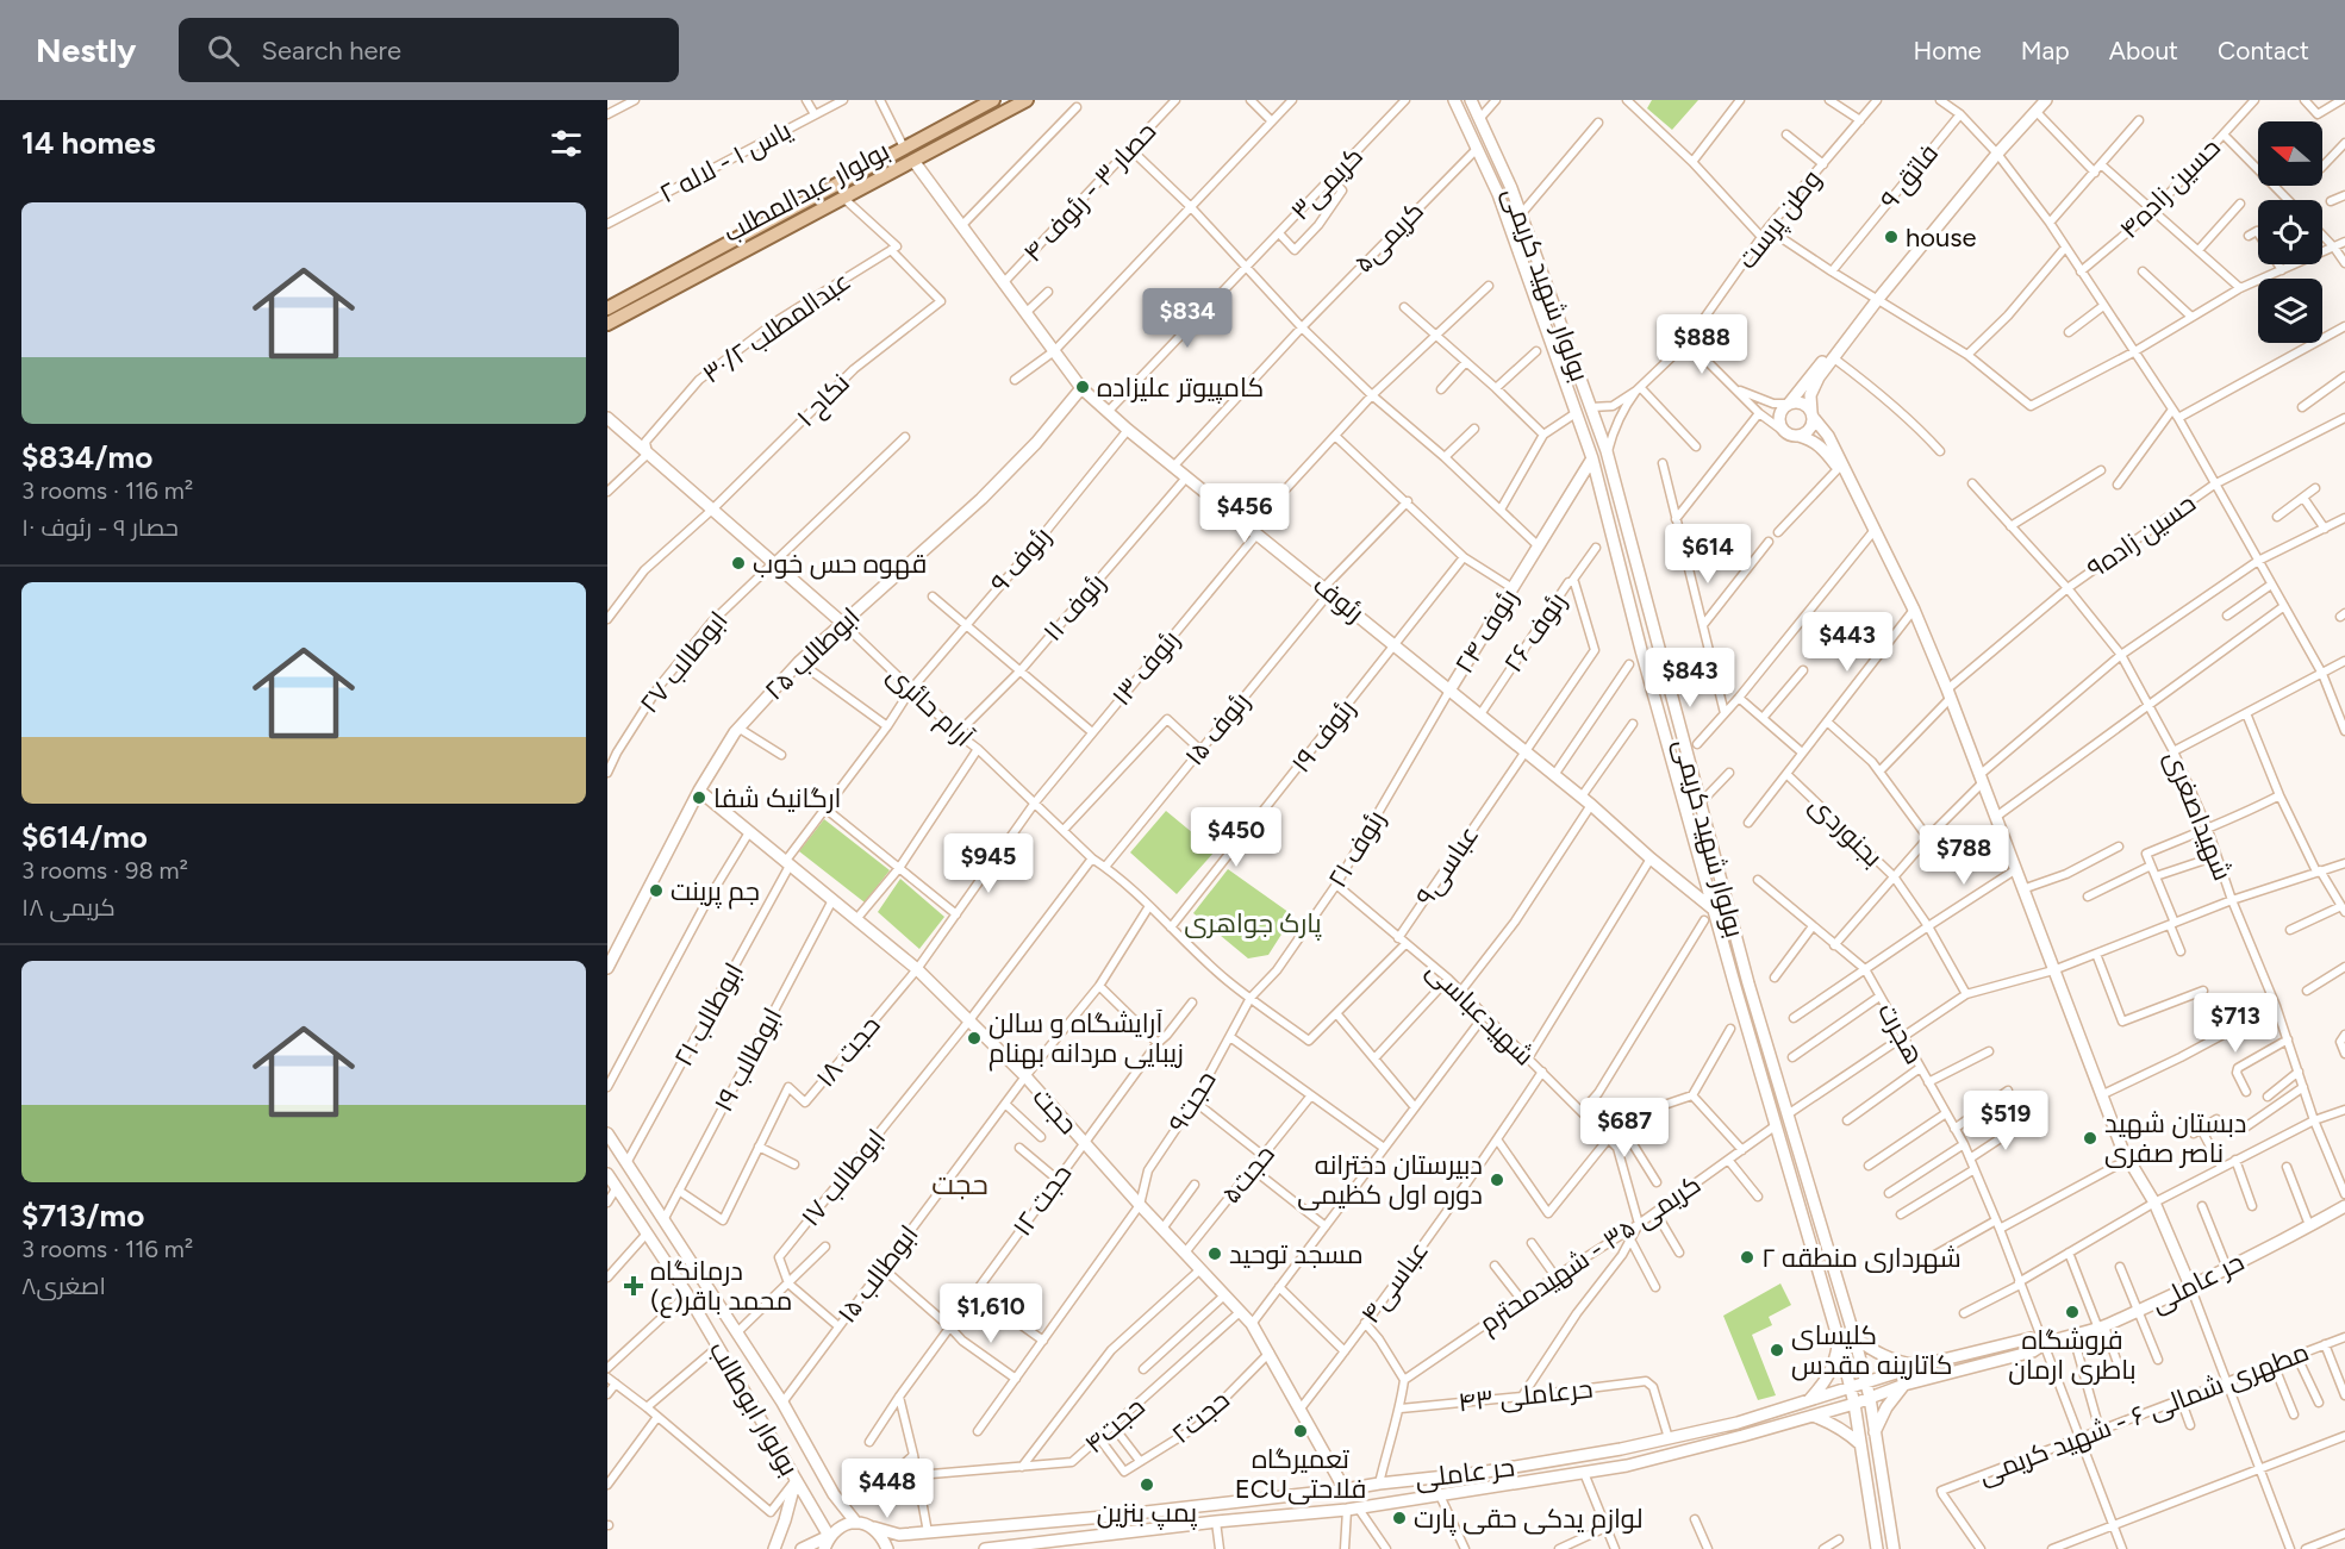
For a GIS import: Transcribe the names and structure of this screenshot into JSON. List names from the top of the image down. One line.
{"streets":{"main road":["بولوار عبدالمطلب","بولوار شهید کریمی","رئوف","رئوف ۲۴","ابوطالب ۲۵","آرام حائری","حجت","حر عاملی","بولوار ابوطالب"],"street":["یاس ۱ - لاله ۲","فاتق ۹","کریمی۳","حسین زاده۴","حصار ۳ - رئوف ۴","وطن پرست","کریمی۵","عبدالمطلب ۳۰/۲","نکاح ۱","حسین زاده۹","رئوف ۹","رئوف ۱۱","رئوف ۲۶","ابوطالب ۲۷","رئوف ۱۳","رئوف ۱۵","رئوف ۱۹","شهیداصغری","بجنوردی","رئوف ۲۱","عباسی۹","شهیدعباسی","ابوطالب ۲۱","هجرت","حجت ۱۸","ابوطالب ۱۹","حجت۹","حجت۵","ابوطالب ۱۷","حجت ۱۲","کریمی ۳۵ - شهیدمحترم","ابوطالب ۱۵","عباسی۴","حرعاملی ۴۳","مطهری شمالی ۶ - شهید کریمی","حجت۲","حجت۴"]},"crossings":[["کریمی۳","رئوف"],["بولوار عبدالمطلب","رئوف"],["حصار ۳ - رئوف ۴","رئوف"],["کریمی۵","بولوار شهید کریمی"],["کریمی۵","رئوف"],["بولوار شهید کریمی","رئوف"],["بولوار شهید کریمی","رئوف ۲۴"],["بولوار شهید کریمی","کریمی ۳۵ - شهیدمحترم"],["بولوار شهید کریمی","حر عاملی"],["عبدالمطلب ۳۰/۲","نکاح ۱"],["عبدالمطلب ۳۰/۲","آرام حائری"],["نکاح ۱","آرام حائری"],["حسین زاده۹","شهیداصغری"],["حسین زاده۹","بجنوردی"],["رئوف ۹","رئوف"],["رئوف ۹","آرام حائری"],["رئوف ۹","ابوطالب ۲۱"],["رئوف","رئوف ۱۱"],["رئوف","رئوف ۲۴"],["رئوف","رئوف ۲۶"],["رئوف","ابوطالب ۲۵"],["رئوف","رئوف ۱۳"],["رئوف","رئوف ۱۵"],["رئوف","رئوف ۱۹"],["رئوف","رئوف ۲۱"],["رئوف","عباسی۹"],["رئوف ۱۱","آرام حائری"],["رئوف ۲۴","رئوف ۲۱"],["رئوف ۲۶","عباسی۹"],["ابوطالب ۲۵","آرام حائری"],["ابوطالب ۲۵","حجت"],["ابوطالب ۲۷","آرام حائری"],["رئوف ۱۳","آرام حائری"],["رئوف ۱۳","حجت ۱۸"],["رئوف ۱۳","حجت"],["آرام حائری","رئوف ۱۵"],["آرام حائری","رئوف ۱۹"],["آرام حائری","رئوف ۲۱"],["آرام حائری","حجت۹"],["آرام حائری","ابوطالب ۱۵"],["رئوف ۲۱","شهیدعباسی"],["رئوف ۲۱","حجت۹"],["عباسی۹","شهیدعباسی"],["شهیدعباسی","کریمی ۳۵ - شهیدمحترم"],["شهیدعباسی","عباسی۴"],["ابوطالب ۲۱","حجت"],["ابوطالب ۲۱","بولوار ابوطالب"],["هجرت","حر عاملی"],["هجرت","مطهری شمالی ۶ - شهید کریمی"],["حجت ۱۸","ابوطالب ۱۹"],["حجت ۱۸","حجت"],["ابوطالب ۱۹","حجت"],["ابوطالب ۱۹","بولوار ابوطالب"],["حجت۹","حجت"],["حجت","حجت۵"],["حجت","ابوطالب ۱۷"],["حجت","حجت ۱۲"],["حجت","ابوطالب ۱۵"],["حجت","عباسی۴"],["حجت","حر عاملی"],["حجت","حجت۲"],["حجت","حجت۴"],["ابوطالب ۱۵","بولوار ابوطالب"],["حر عاملی","حرعاملی ۴۳"],["حر عاملی","بولوار ابوطالب"],["حجت۲","حجت۴"]],"districts":["حجت"],"parks":["پارک جواهری"],"places":{"other":["house","کامپیوتر علیزاده","قهوه حس خوب","ارگانیک شفا","جم پرینت","آرایشگاه و سالن زیبایی مردانه بهنام","دبستان شهید ناصر صفری","دبیرستان دخترانه دوره اول کظیمی","مسجد توحید","شهرداری منطقه ۲","فروشگاه باطری ارمان","کلیسای کاتارینه مقدس","تعمیرگاه ECUفلاحتی","پمپ بنزین","لوازم یدکی حقی پارت"],"health":["درمانگاه محمد باقر(ع)"]},"north":"left","page":{"header":"Nestly","search":"Search here","nav":["Home","Map","About","Contact"],"heading":"14 homes","list":[{"name":"$834/mo","note":"3 rooms · 116 m² · حصار ۹ - رئوف ۱۰"},{"name":"$614/mo","note":"3 rooms · 98 m² · کریمی ۱۸"},{"name":"$713/mo","note":"3 rooms · 116 m² · اصغری۸"}],"price":["$834","$888","$456","$614","$443","$843","$450","$788","$945","$713","$519","$687","$1,610","$448"]}}
